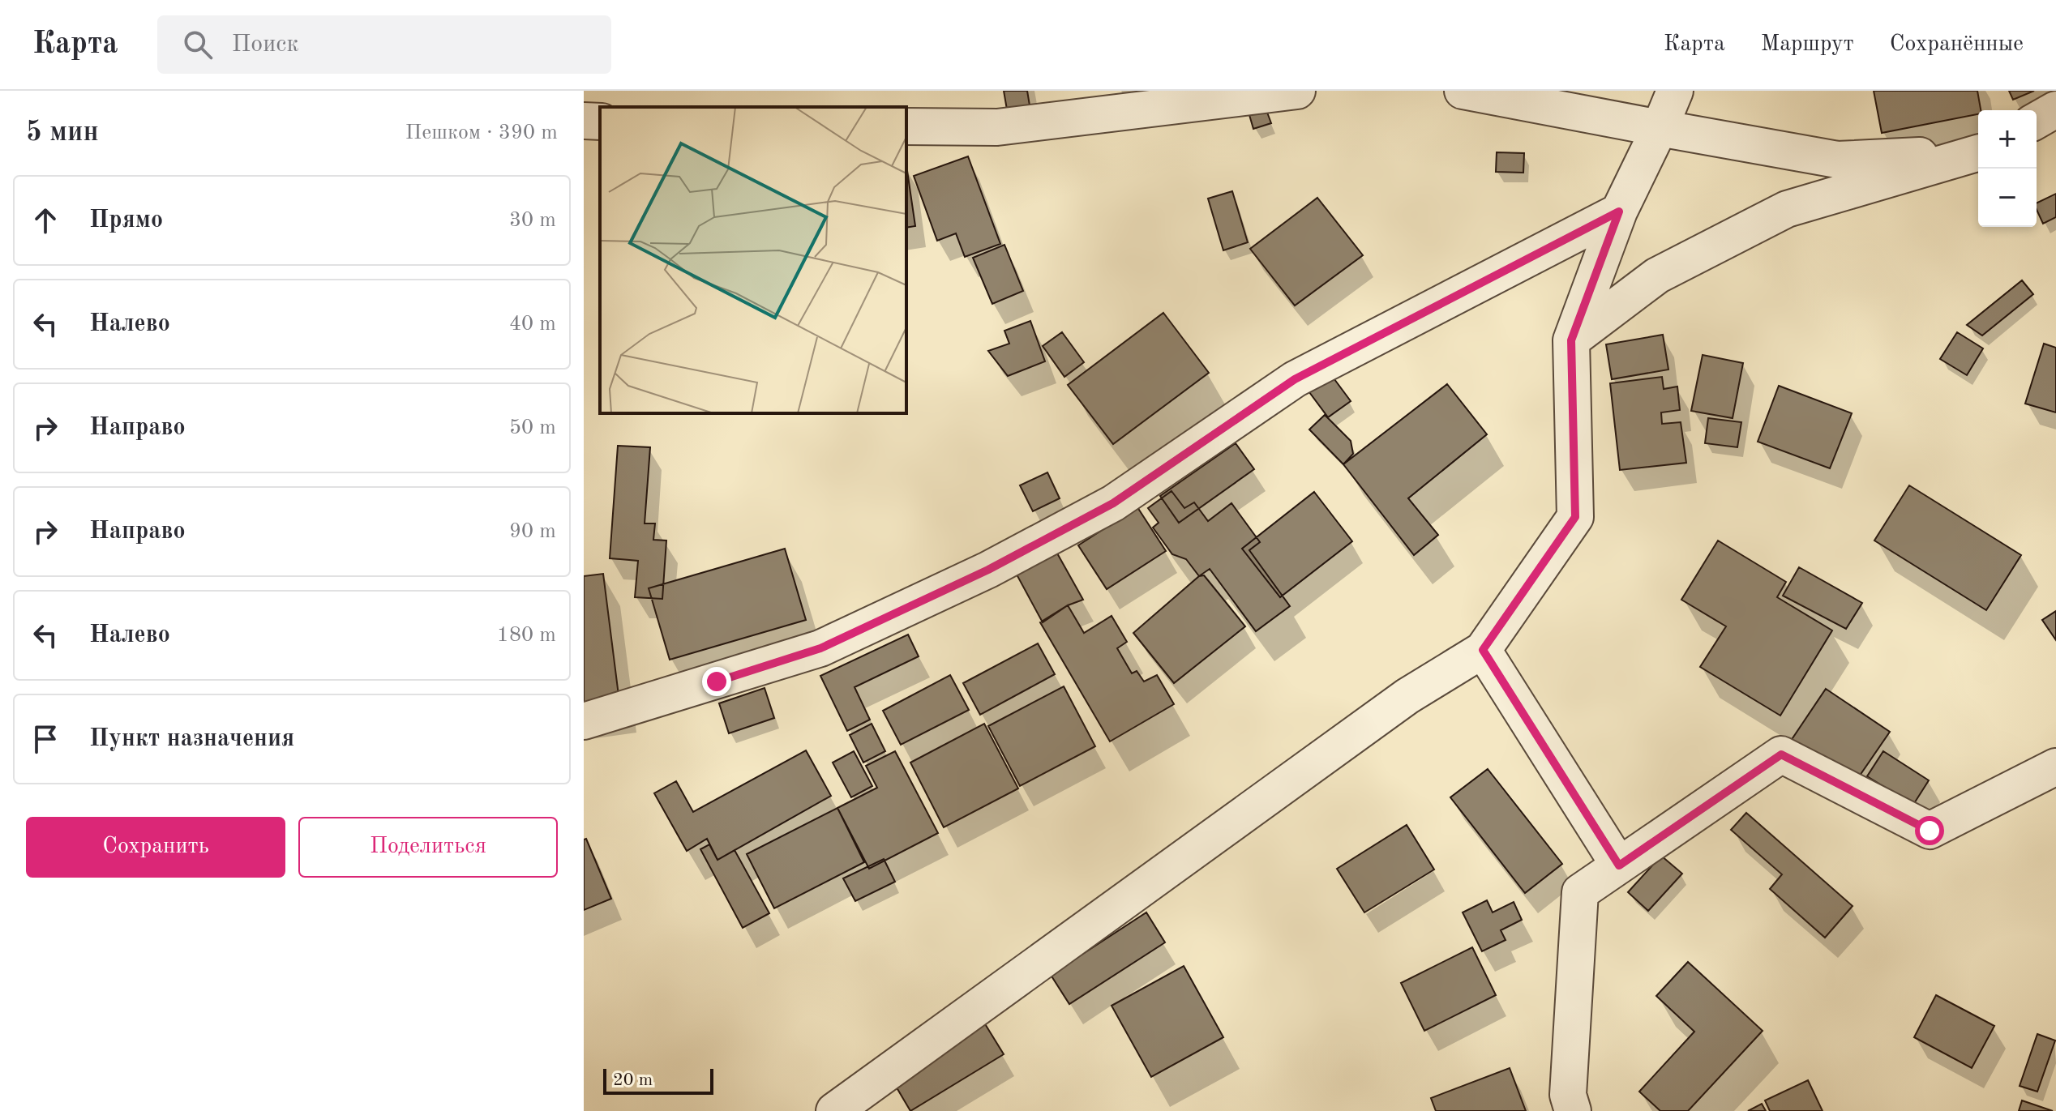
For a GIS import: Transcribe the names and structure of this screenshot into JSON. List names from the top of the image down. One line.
{"scale_bar":"20 m","page":{"header":"Карта","search":"Поиск","nav":["Карта","Маршрут","Сохранённые"],"heading":["5 мин","Пешком · 390 m"],"map_buttons":["+","−"],"list":[["Прямо","30 m"],["Налево","40 m"],["Направо","50 m"],["Направо","90 m"],["Налево","180 m"],"Пункт назначения"],"buttons":["Сохранить","Поделиться"],"scale":"20 m"}}
